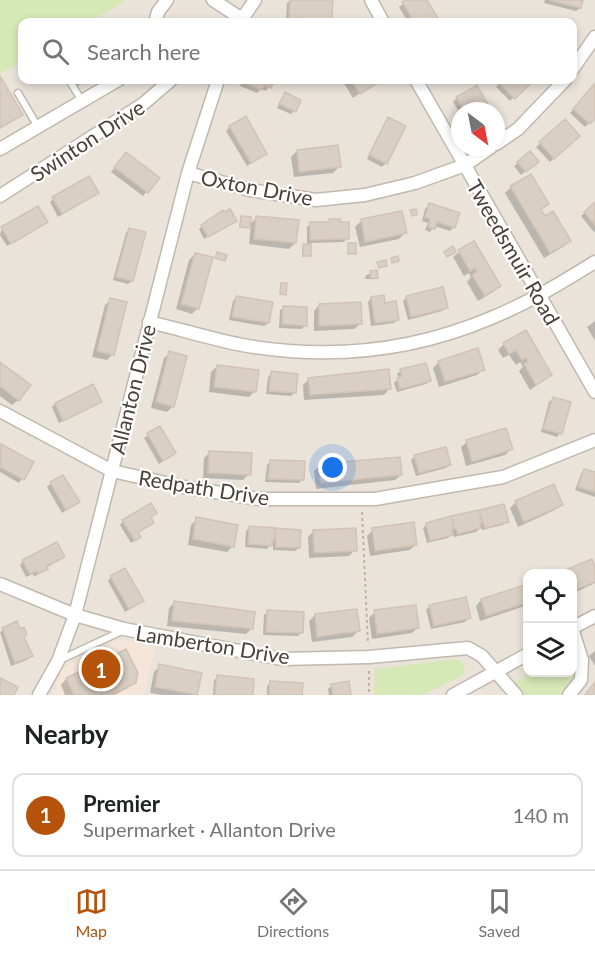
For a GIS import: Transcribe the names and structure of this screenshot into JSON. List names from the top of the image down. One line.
{"streets":{"street":["Swinton Drive","Oxton Drive","Tweedsmuir Road","Allanton Drive","Redpath Drive","Lamberton Drive"]},"crossings":[["Oxton Drive","Tweedsmuir Road"],["Oxton Drive","Allanton Drive"],["Allanton Drive","Redpath Drive"],["Allanton Drive","Lamberton Drive"]],"north":"bottom right","page":{"search":"Search here","pins":"1","heading":"Nearby","list":[{"mark":"1","name":"Premier","note":"Supermarket · Allanton Drive","value":"140 m"}],"nav":["Map","Directions","Saved"]}}
